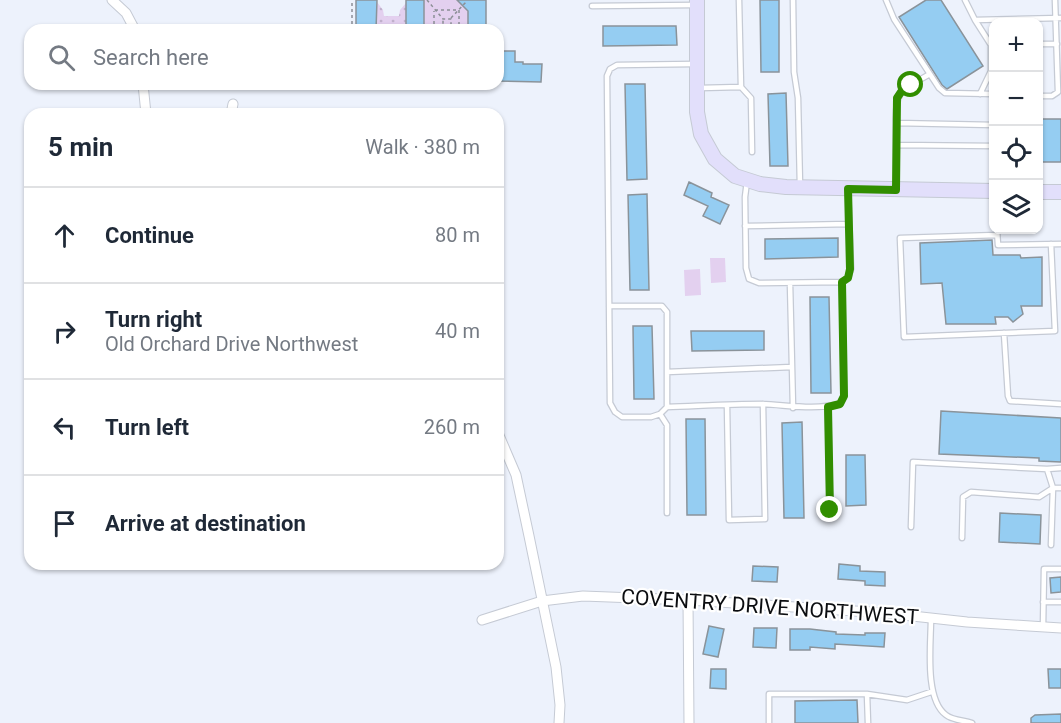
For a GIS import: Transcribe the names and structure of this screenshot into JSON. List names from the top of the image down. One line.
{"streets":{"street":["COVENTRY DRIVE NORTHWEST"]},"page":{"map_buttons":["+","−"],"search":"Search here","heading":["5 min","Walk · 380 m"],"list":[["Continue","80 m"],["Turn right","Old Orchard Drive Northwest","40 m"],["Turn left","260 m"],"Arrive at destination"]}}
